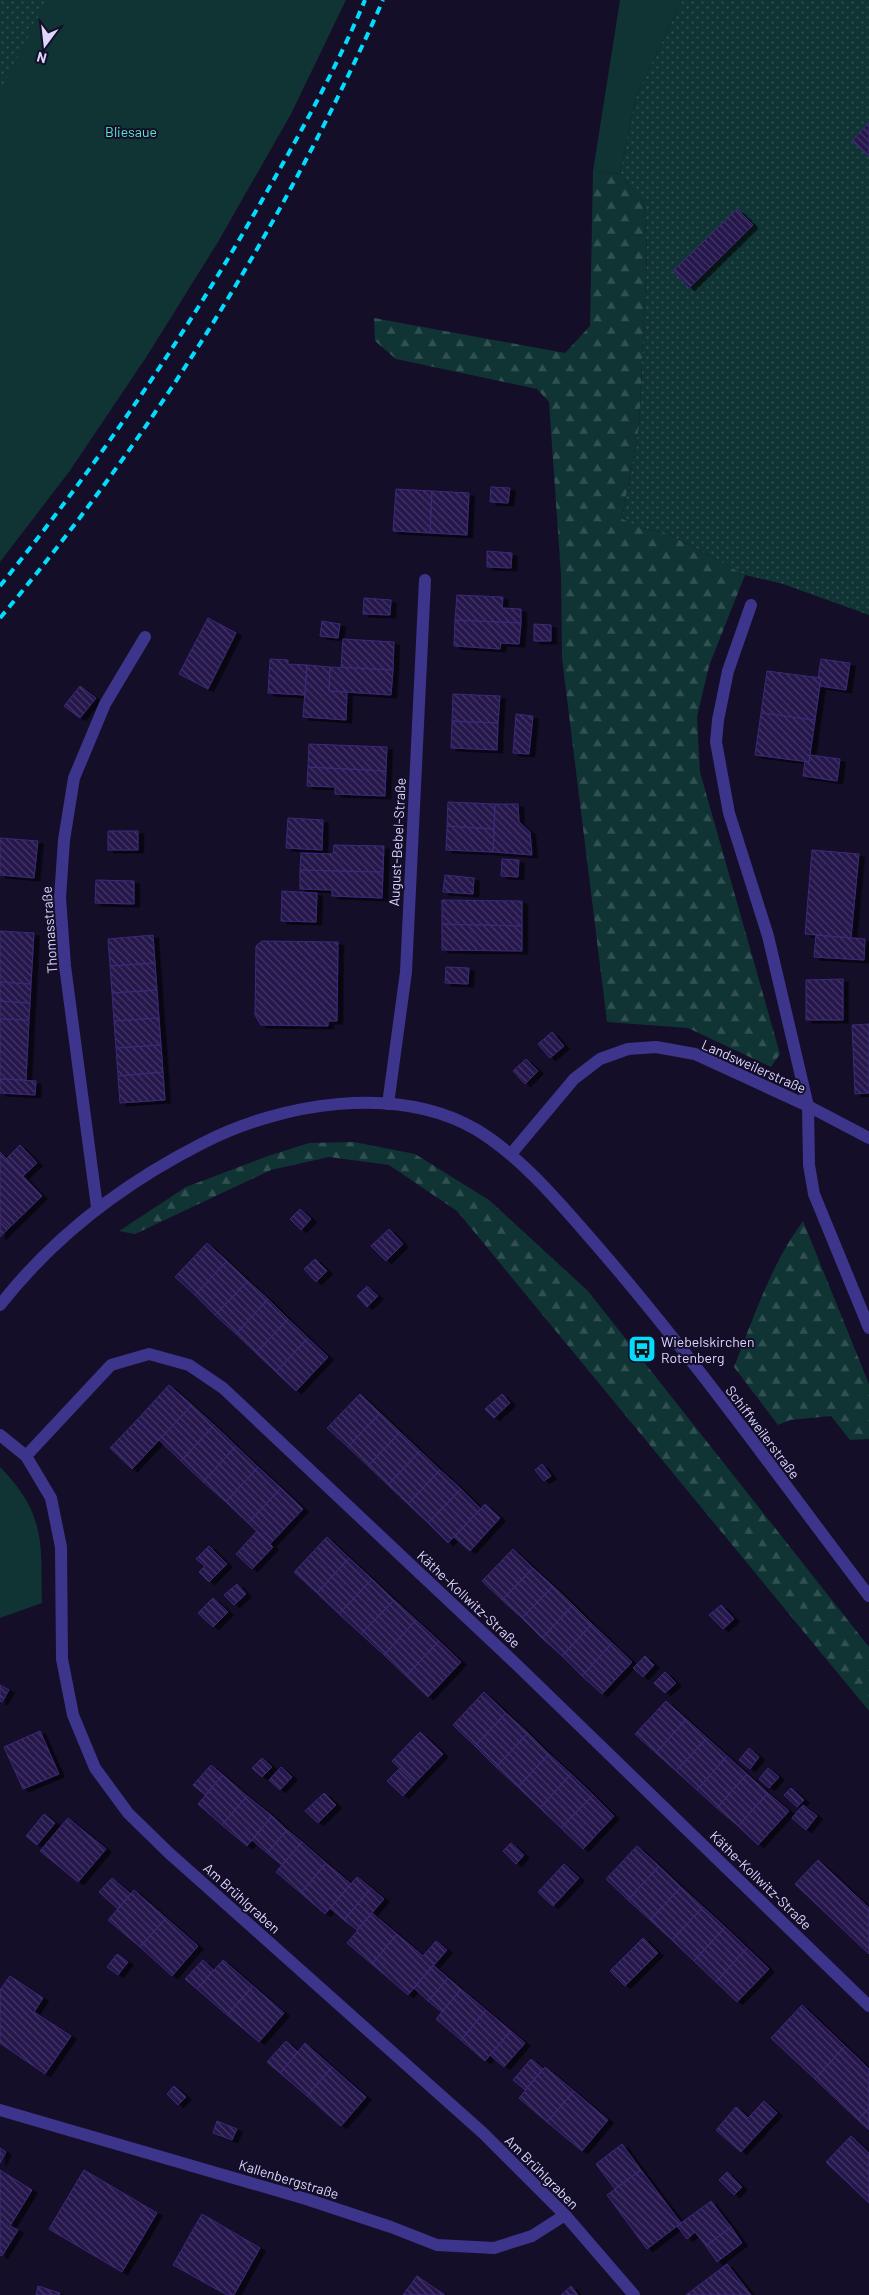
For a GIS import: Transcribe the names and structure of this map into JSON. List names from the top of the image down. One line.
{"streets":{"street":["August-Bebel-Straße","Thomasstraße","Landsweilerstraße","Schiffweilerstraße","Käthe-Kollwitz-Straße","Am Brühlgraben","Kallenbergstraße"]},"crossings":[["Landsweilerstraße","Schiffweilerstraße"],["Käthe-Kollwitz-Straße","Am Brühlgraben"],["Am Brühlgraben","Kallenbergstraße"]],"parks":["Bliesaue"],"places":{"bus stop":["Wiebelskirchen Rotenberg"]},"north":"bottom"}
